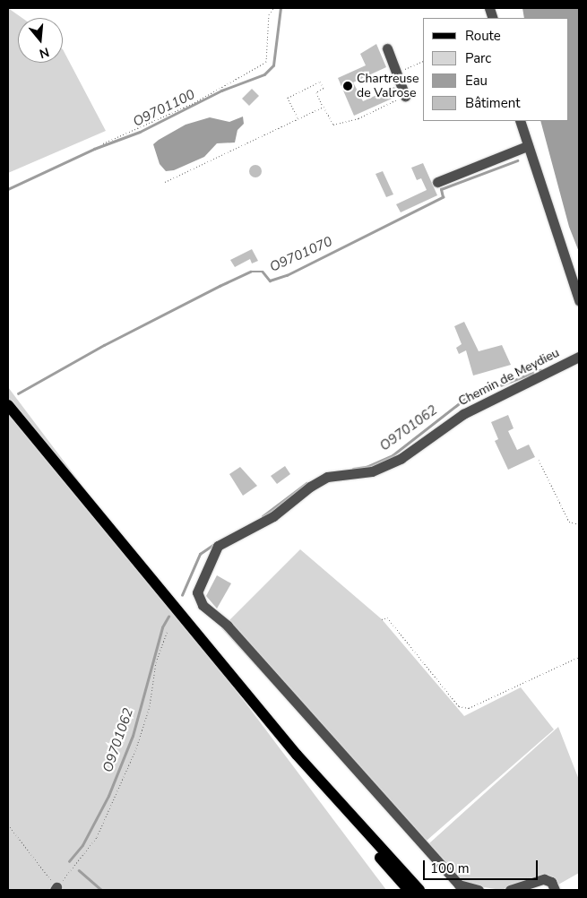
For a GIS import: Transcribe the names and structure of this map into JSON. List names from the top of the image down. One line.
{"streets":{"street":["Chemin de Meydieu"]},"water":["O9701100","O9701070","O9701062"],"places":["Chartreuse de Valrose"],"legend":["Route","Parc","Eau","Bâtiment"],"scale_bar":"100 m","north":"bottom"}
